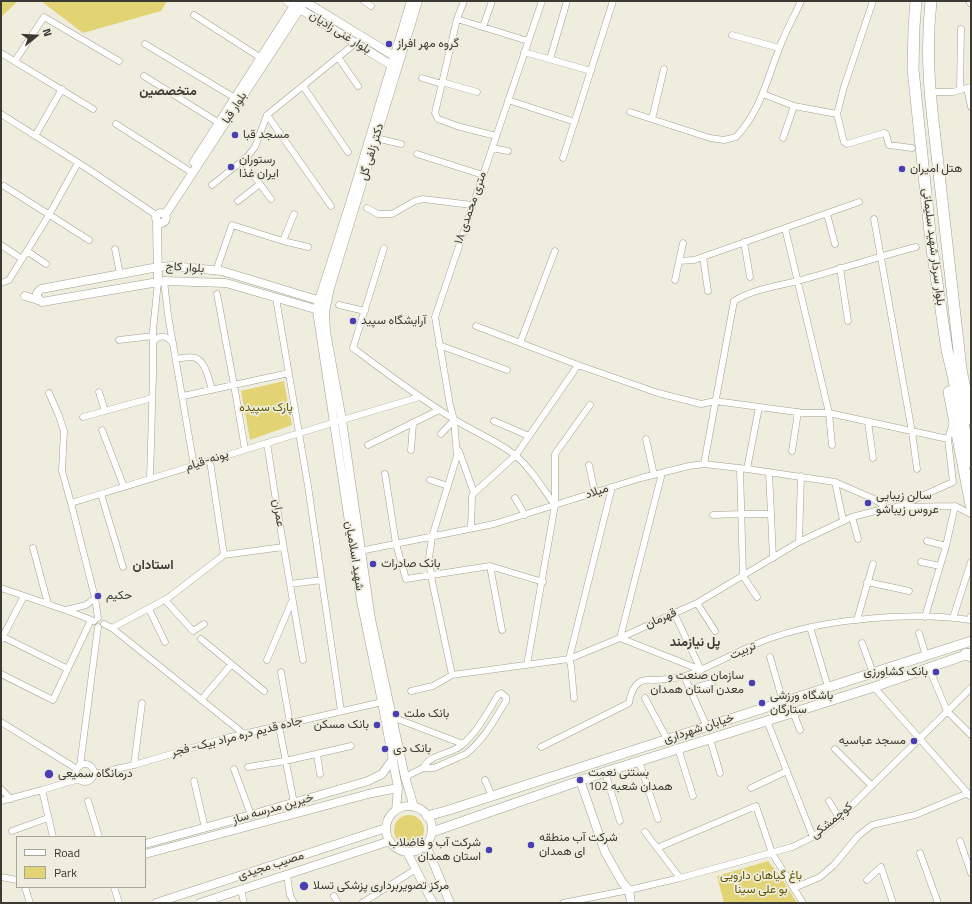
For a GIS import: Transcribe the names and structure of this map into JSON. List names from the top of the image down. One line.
{"streets":{"highway":["بلوار سردار شهید سلیمانی"],"main road":["بلوار غنی زادیان","بلوار قبا","دکتر زلفی گل","بلوار کاج","شهید اسلامیان","خیابان شهرداری","خیرین مدرسه ساز","مصیب مجیدی"],"street":["۱۸ متری محمدی","پونه-قیام","میلاد","عمران","قهرمان","تربیت","جاده قدیم دره مراد بیک- فجر","کوچمشکی"]},"crossings":[["بلوار غنی زادیان","بلوار قبا"],["بلوار غنی زادیان","دکتر زلفی گل"],["دکتر زلفی گل","بلوار کاج"],["دکتر زلفی گل","شهید اسلامیان"],["بلوار کاج","شهید اسلامیان"],["پونه-قیام","عمران"],["پونه-قیام","شهید اسلامیان"],["میلاد","شهید اسلامیان"],["میلاد","قهرمان"],["شهید اسلامیان","خیابان شهرداری"],["شهید اسلامیان","جاده قدیم دره مراد بیک- فجر"],["شهید اسلامیان","خیرین مدرسه ساز"],["شهید اسلامیان","مصیب مجیدی"],["خیابان شهرداری","مصیب مجیدی"]],"districts":["متخصصین","استادان","پل نیازمند"],"parks":["پارک سپیده","باغ گیاهان دارویی بو علی سینا"],"places":["گروه مهر افراز","مسجد قبا","رستوران ایران غذا","هتل امیران","آرایشگاه سپید","سالن زیبایی عروس زیباشو","بانک صادرات","حکیم","بانک کشاورزی","سازمان صنعت و معدن استان همدان","باشگاه ورزشی ستارگان","بانک ملت","بانک مسکن","مسجد عباسیه","بانک دی","درمانگاه سمیعی","بستنی نعمت همدان شعبه 102","شرکت آب منطقه ای همدان","شرکت آب و فاضلاب استان همدان","مرکز تصویربرداری پزشکی تسلا"],"legend":["Road","Park"],"north":"right"}
